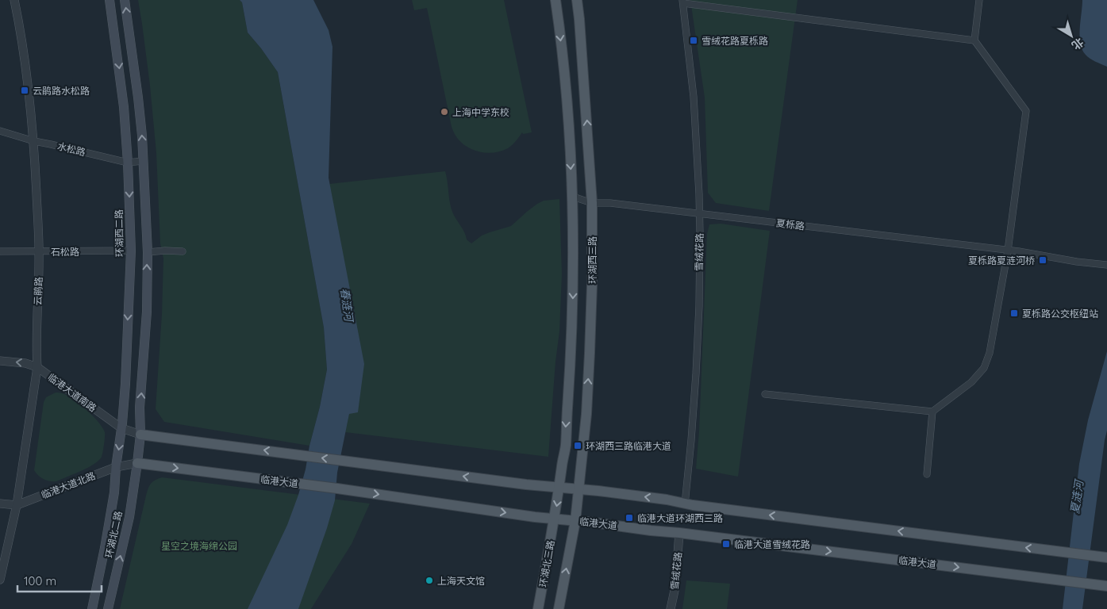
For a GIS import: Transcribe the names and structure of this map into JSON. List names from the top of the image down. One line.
{"streets":{"main road":["环湖西二路","环湖西三路","临港大道","环湖北二路","环湖北三路"],"street":["水松路","夏栎路","石松路","雪绒花路","云鹃路","临港大道南路","临港大道北路"]},"crossings":[["水松路","环湖西二路"],["水松路","云鹃路"],["夏栎路","雪绒花路"],["夏栎路","环湖西三路"],["环湖西二路","石松路"],["环湖西二路","临港大道南路"],["环湖西二路","临港大道北路"],["环湖西二路","环湖北二路"],["石松路","云鹃路"],["雪绒花路","临港大道"],["环湖西三路","临港大道"],["环湖西三路","环湖北三路"],["云鹃路","临港大道南路"],["云鹃路","临港大道北路"],["临港大道","临港大道北路"],["临港大道","环湖北二路"],["临港大道","环湖北三路"],["临港大道北路","环湖北二路"]],"water":["春涟河","夏涟河"],"parks":["星空之境海绵公园"],"places":{"transit":["雪绒花路夏栎路","云鹃路水松路","夏栎路夏涟河桥","夏栎路公交枢纽站","环湖西三路临港大道","临港大道环湖西三路","临港大道雪绒花路"],"other":["上海中学东校","上海天文馆"]},"scale_bar":"100 m","north":"bottom right"}
